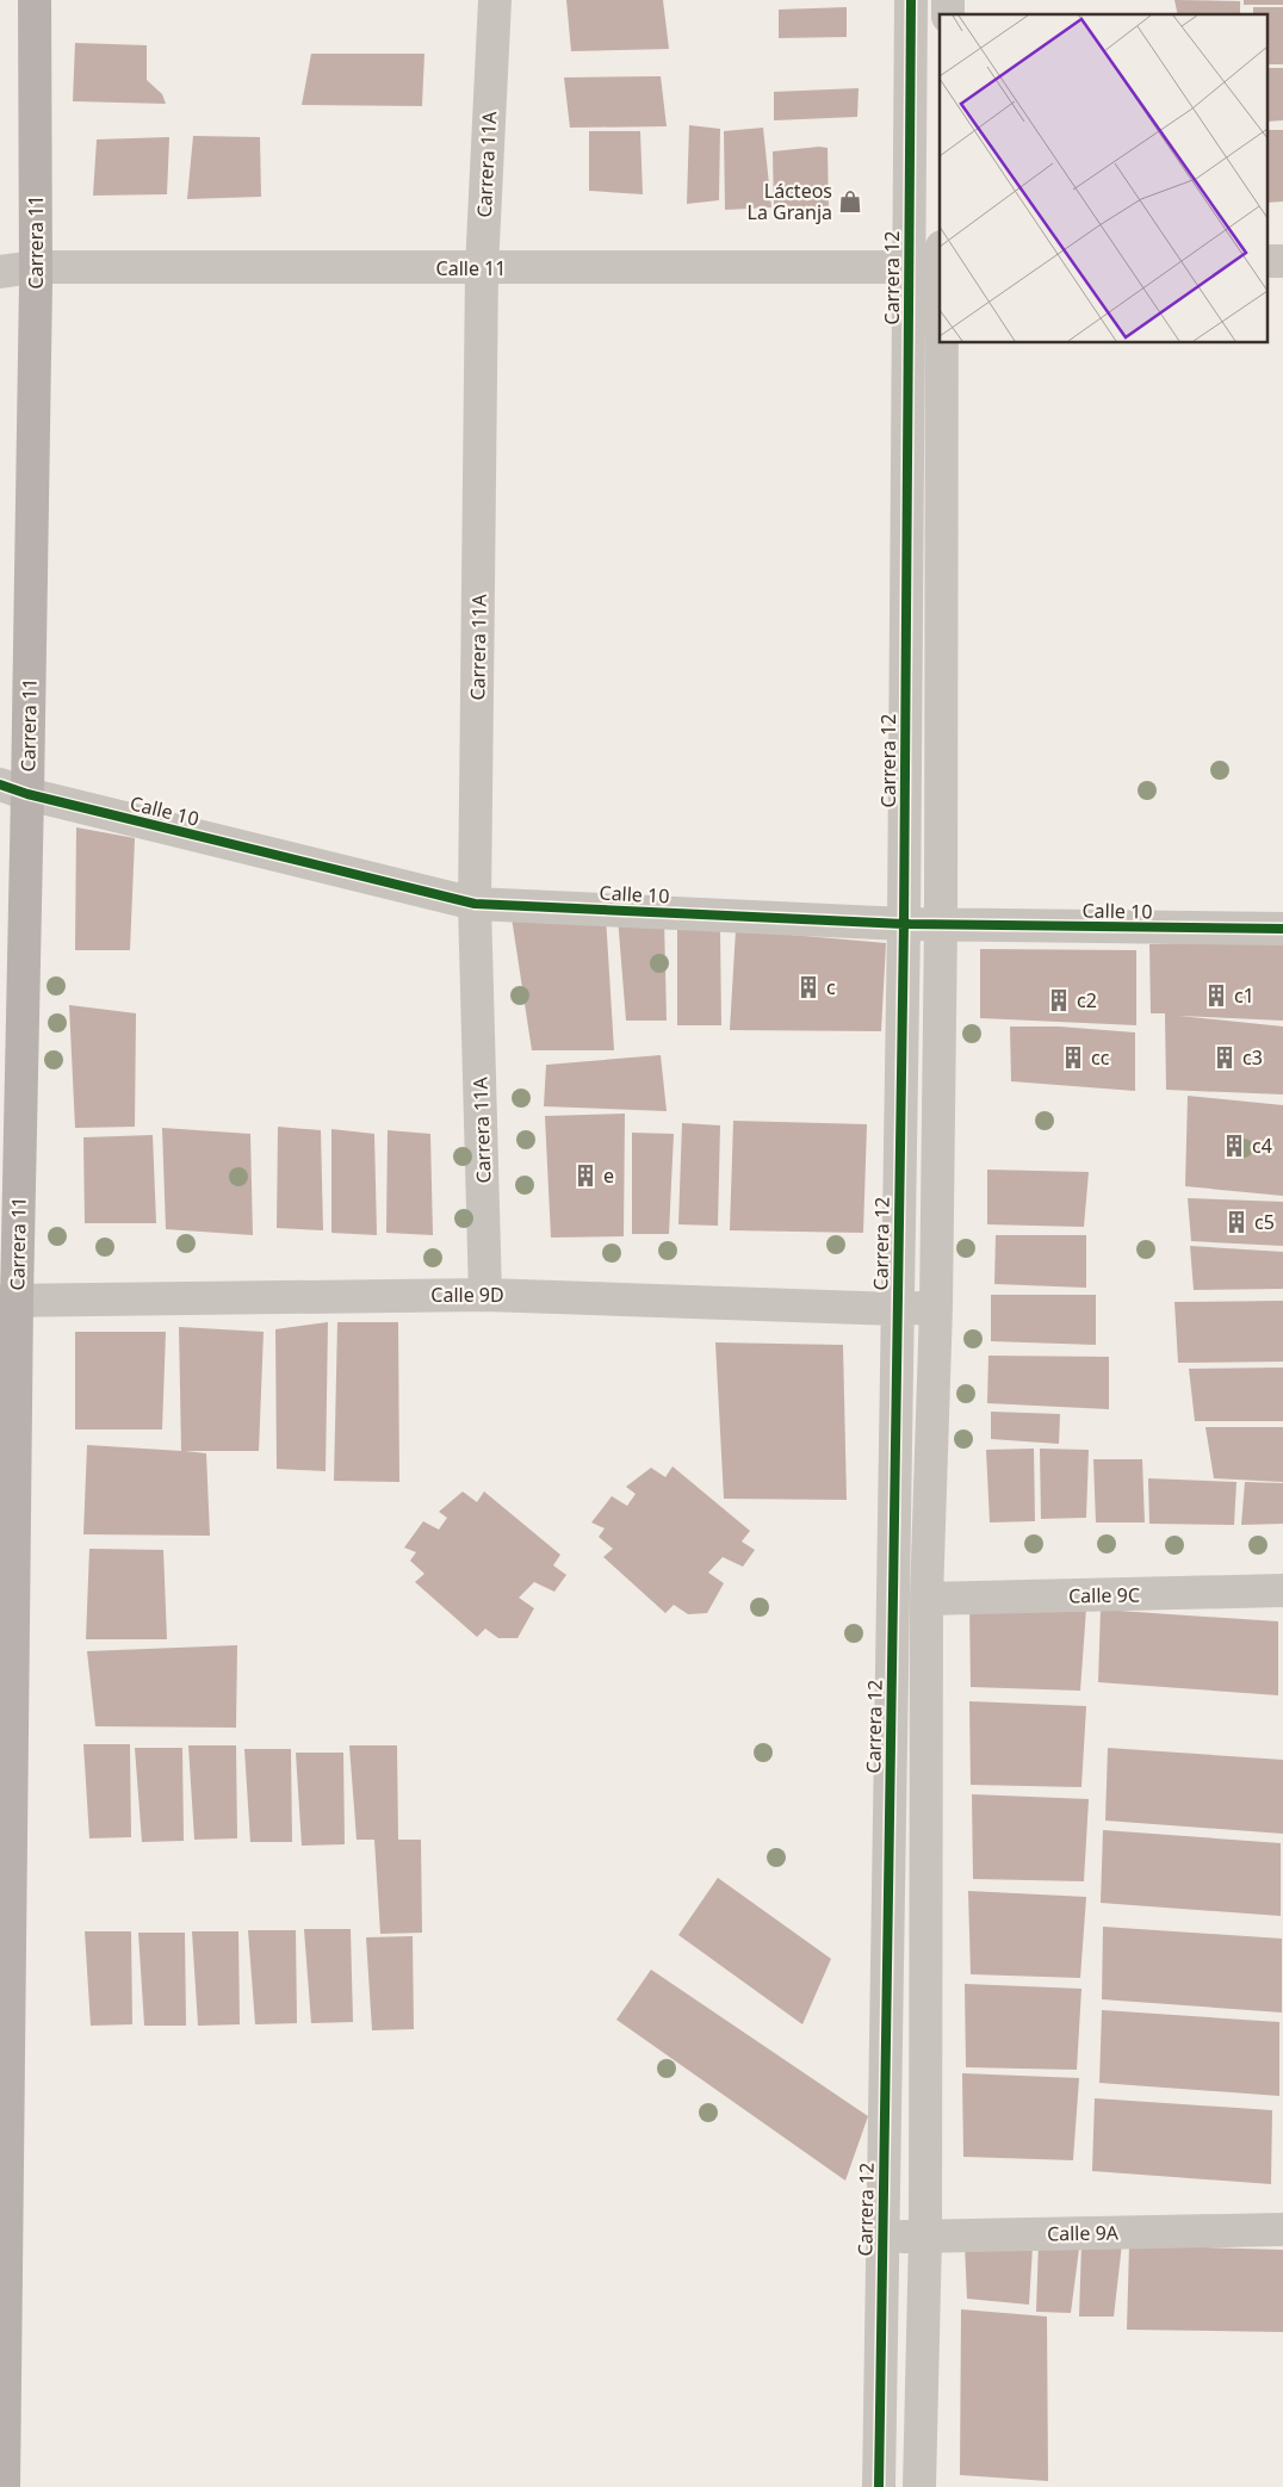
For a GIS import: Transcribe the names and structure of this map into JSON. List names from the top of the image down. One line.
{"streets":{"main road":["Carrera 11"],"street":["Carrera 11A","Calle 11","Carrera 12","Calle 10","Calle 9D","Calle 9C","Calle 9A"]},"crossings":[["Carrera 11A","Calle 11"],["Carrera 11A","Calle 10"],["Carrera 11A","Calle 9D"],["Carrera 11","Calle 11"],["Carrera 11","Calle 10"],["Carrera 11","Calle 9D"],["Calle 11","Carrera 12"],["Carrera 12","Calle 10"],["Carrera 12","Calle 9D"],["Carrera 12","Calle 9A"]],"places":{"shop":["Lácteos La Granja"],"building":["c","c1","c2","cc","c3","c4","e","c5"]}}
